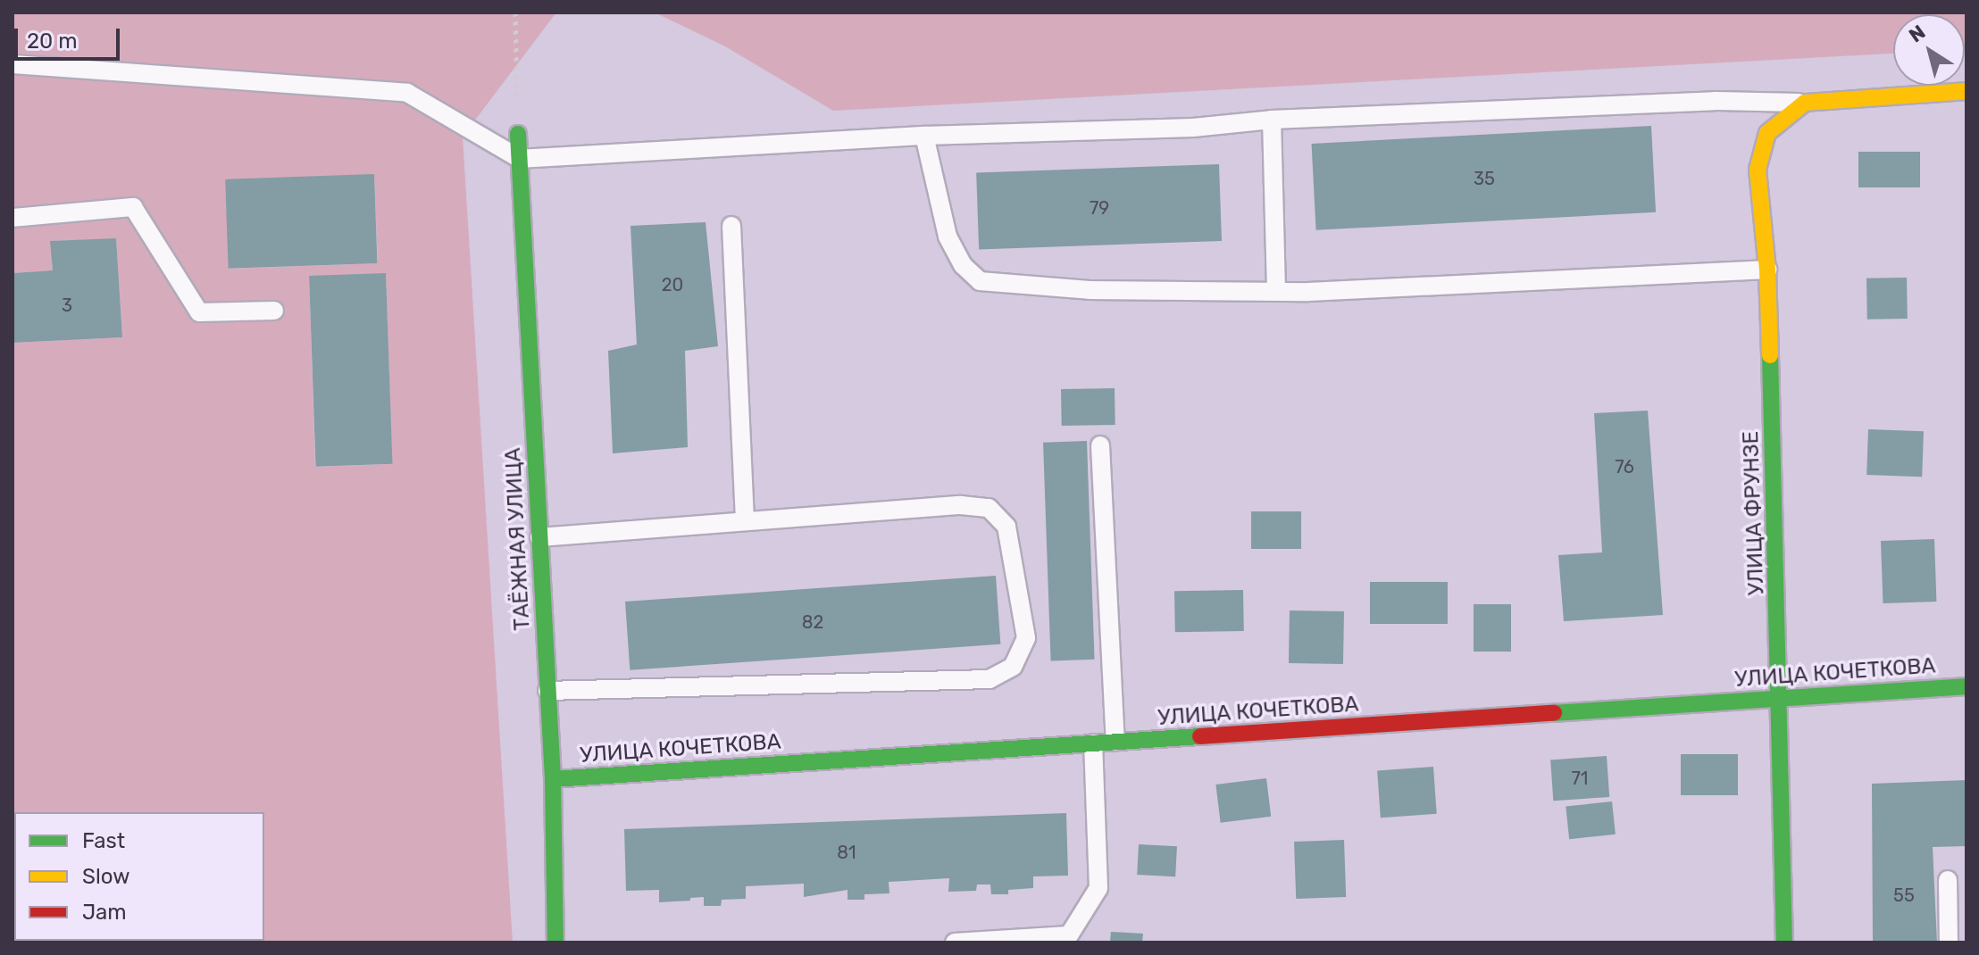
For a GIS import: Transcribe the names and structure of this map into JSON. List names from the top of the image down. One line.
{"streets":{"street":["УЛИЦА ФРУНЗЕ","ТАЁЖНАЯ УЛИЦА","УЛИЦА КОЧЕТКОВА"]},"crossings":[["УЛИЦА ФРУНЗЕ","УЛИЦА КОЧЕТКОВА"],["ТАЁЖНАЯ УЛИЦА","УЛИЦА КОЧЕТКОВА"]],"house_numbers":["35","79","20","3","76","82","71","81","55"],"legend":["Fast","Slow","Jam"],"scale_bar":"20 m","north":"top left"}
